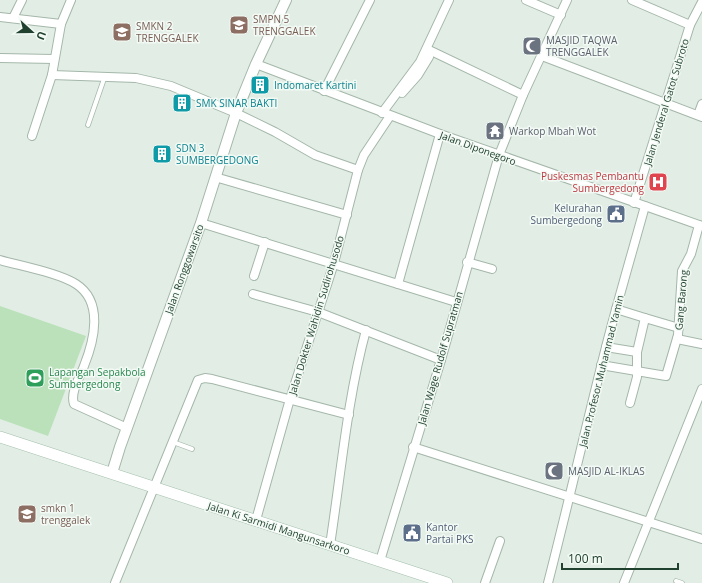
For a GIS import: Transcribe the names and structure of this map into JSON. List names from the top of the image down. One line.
{"streets":{"main road":["Jalan Ki Sarmidi Mangunsarkoro"],"street":["Jalan Jenderal Gatot Subroto","Jalan Diponegoro","Jalan Ronggowarsito","Gang Barong","Jalan Dokter Wahidin Sudirohusodo","Jalan Wage Rudolf Supratman","Jalan Profesor Muhammad Yamin"]},"crossings":[["Jalan Jenderal Gatot Subroto","Jalan Diponegoro"],["Jalan Diponegoro","Jalan Ronggowarsito"],["Jalan Diponegoro","Gang Barong"],["Jalan Diponegoro","Jalan Dokter Wahidin Sudirohusodo"],["Jalan Diponegoro","Jalan Wage Rudolf Supratman"],["Jalan Diponegoro","Jalan Profesor Muhammad Yamin"],["Jalan Ronggowarsito","Jalan Ki Sarmidi Mangunsarkoro"],["Jalan Dokter Wahidin Sudirohusodo","Jalan Ki Sarmidi Mangunsarkoro"],["Jalan Wage Rudolf Supratman","Jalan Ki Sarmidi Mangunsarkoro"]],"places":{"school or university":["SMPN 5 TRENGGALEK","SMKN 2 TRENGGALEK","smkn 1 trenggalek"],"mosque":["MASJID TAQWA TRENGGALEK","MASJID AL-IKLAS"],"building":["Indomaret Kartini","SMK SINAR BAKTI","SDN 3 SUMBERGEDONG"],"temple":["Warkop Mbah Wot"],"hospital":["Puskesmas Pembantu Sumbergedong"],"public building":["Kelurahan Sumbergedong","Kantor Partai PKS"],"sports":["Lapangan Sepakbola Sumbergedong"]},"scale_bar":"100 m","north":"right"}
